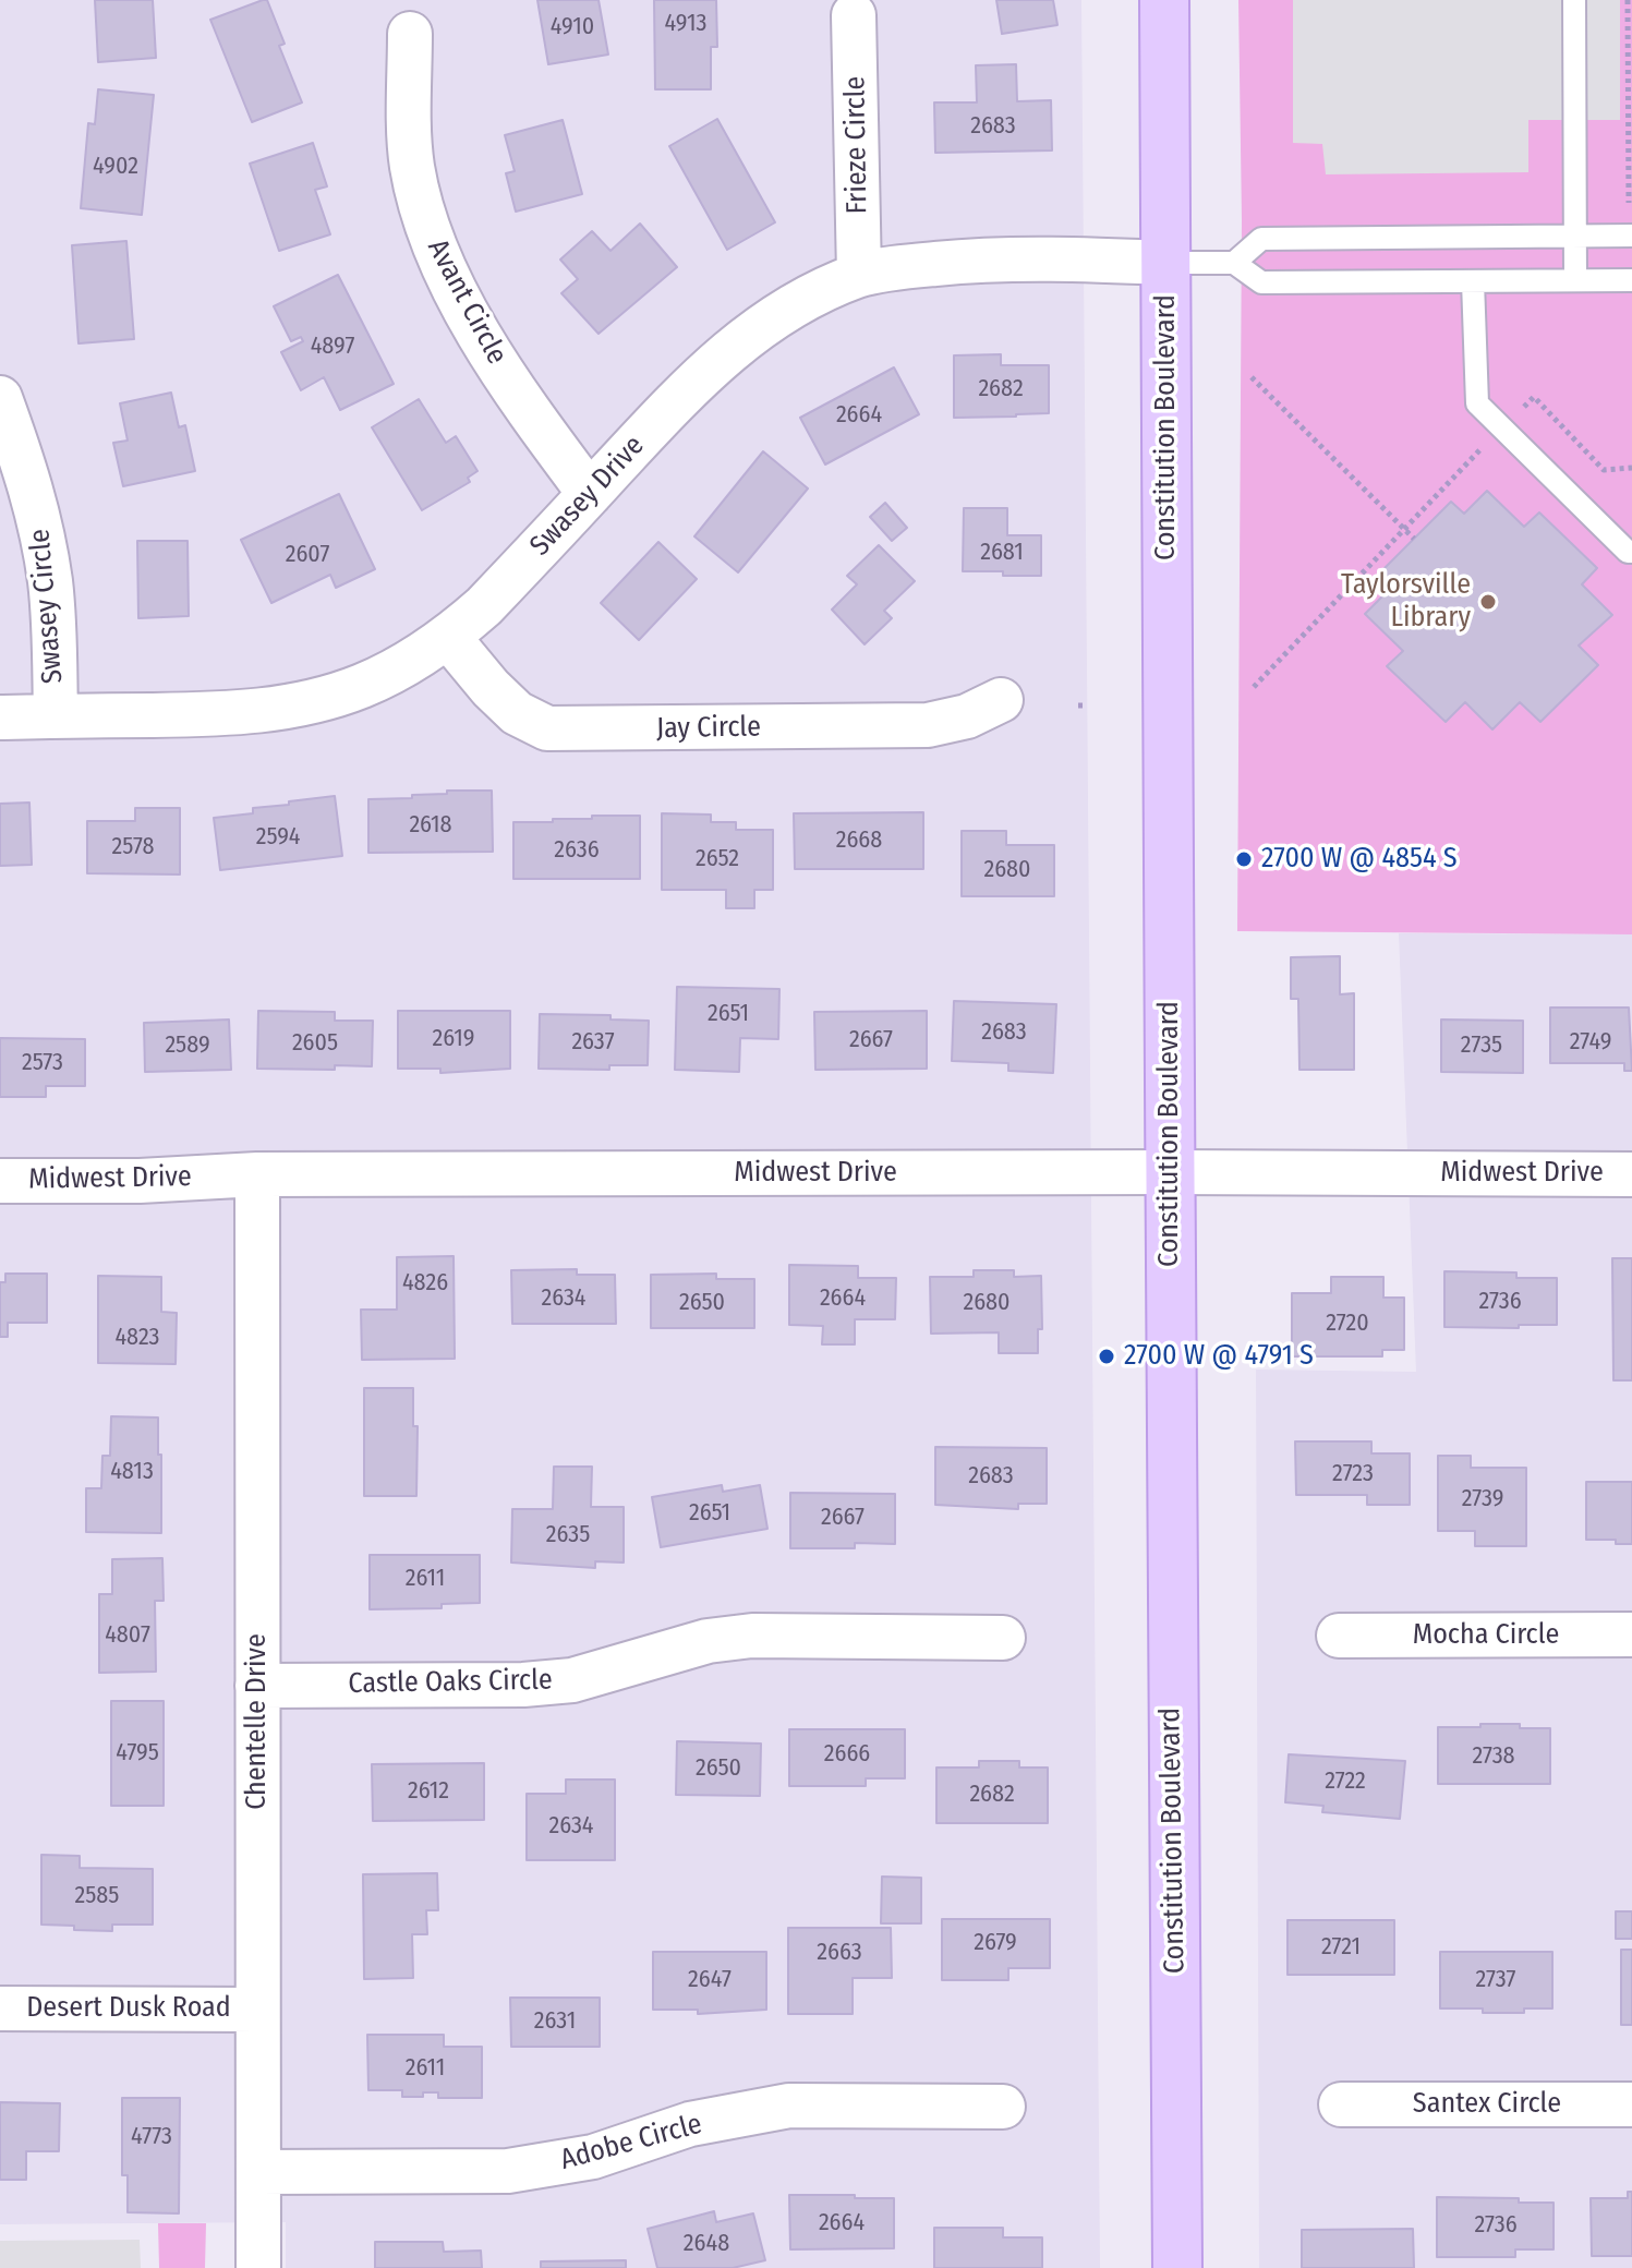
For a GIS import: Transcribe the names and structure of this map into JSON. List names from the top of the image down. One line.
{"streets":{"main road":["Constitution Boulevard"],"street":["Frieze Circle","Avant Circle","Swasey Drive","Swasey Circle","Jay Circle","Midwest Drive","Mocha Circle","Castle Oaks Circle","Chentelle Drive","Desert Dusk Road","Santex Circle","Adobe Circle"]},"crossings":[["Frieze Circle","Swasey Drive"],["Avant Circle","Swasey Drive"],["Constitution Boulevard","Swasey Drive"],["Constitution Boulevard","Midwest Drive"],["Swasey Drive","Swasey Circle"],["Swasey Drive","Jay Circle"],["Midwest Drive","Chentelle Drive"],["Castle Oaks Circle","Chentelle Drive"],["Chentelle Drive","Desert Dusk Road"],["Chentelle Drive","Adobe Circle"]],"places":["Taylorsville Library","2700 W @ 4854 S","2700 W @ 4791 S"],"house_numbers":["4913","4910","2683","4902","4897","2682","2664","2681","2607","2618","2594","2668","2578","2636","2652","2680","2651","2683","2619","2667","2637","2749","2605","2589","2735","2573","4826","2634","2664","2736","2650","2680","2720","4823","4813","2723","2683","2739","2651","2667","2635","2611","4807","4795","2666","2738","2650","2722","2612","2682","2634","2585","2679","2721","2663","2647","2737","2631","2611","4773","2664","2736","2648"]}
